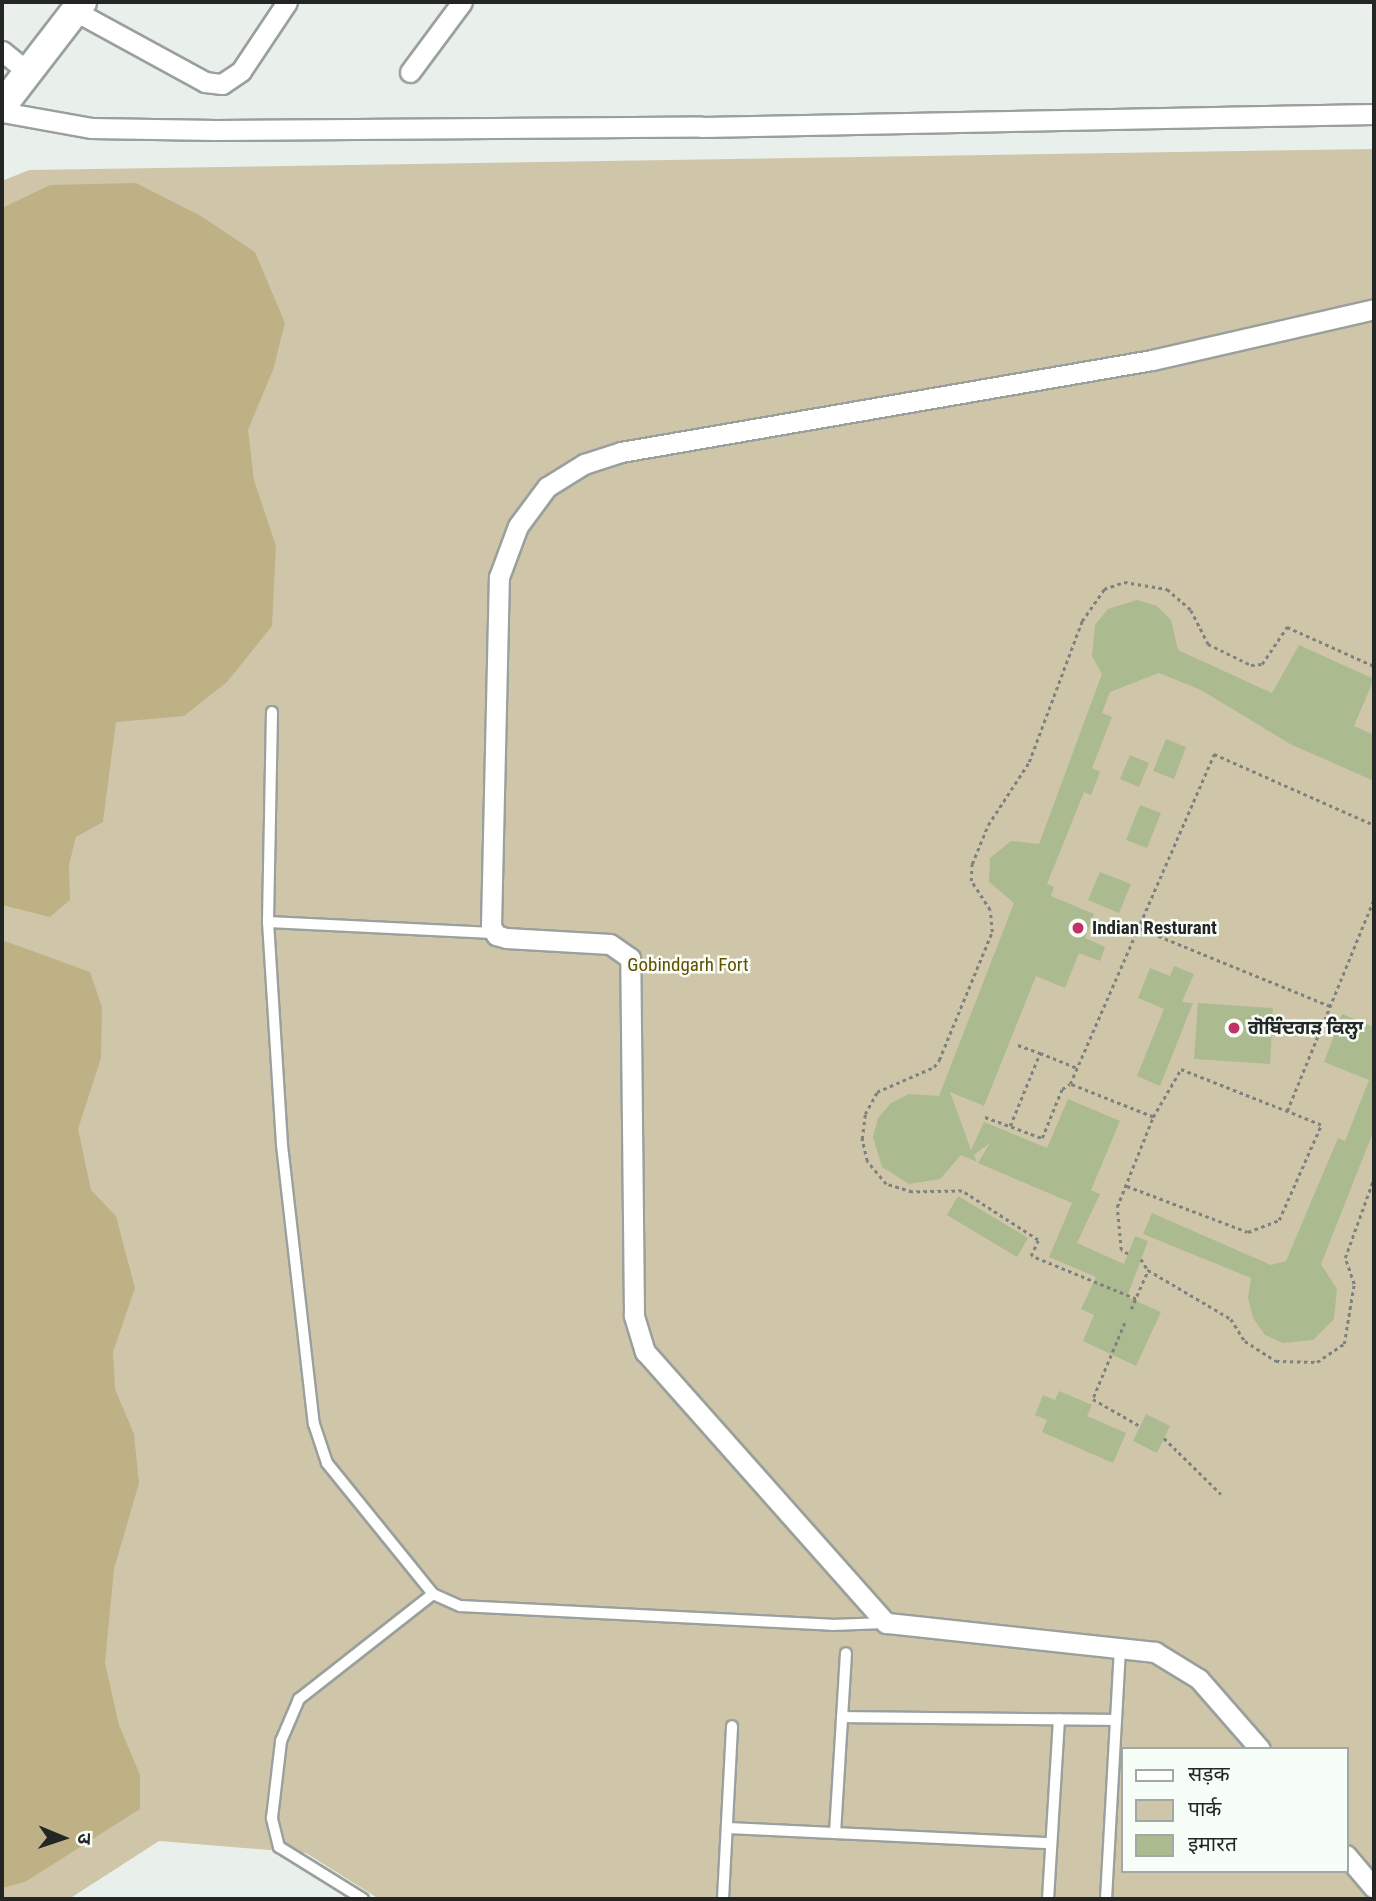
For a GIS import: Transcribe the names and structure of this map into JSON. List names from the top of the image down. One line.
{"parks":["Gobindgarh Fort"],"places":["Indian Resturant","ਗੋਬਿੰਦਗੜ ਕਿਲ੍ਹਾ"],"legend":["सड़क","पार्क","इमारत"],"north":"right"}
